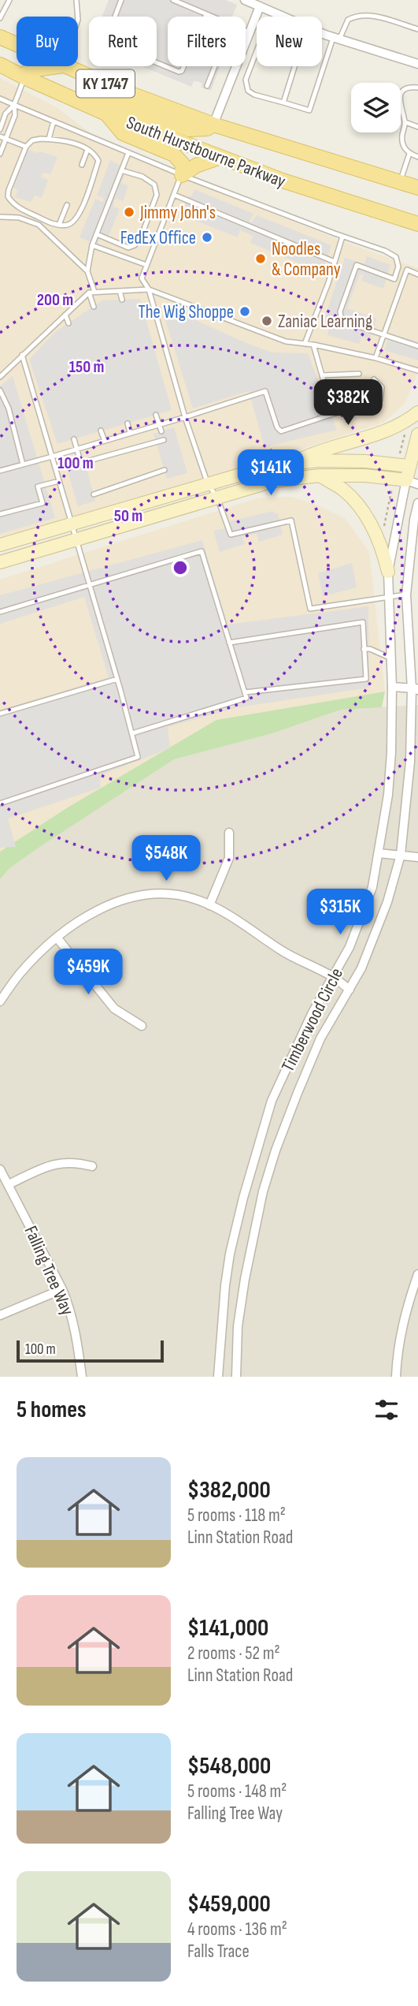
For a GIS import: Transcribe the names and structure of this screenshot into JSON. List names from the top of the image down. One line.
{"streets":{"main road":["KY 1747","South Hurstbourne Parkway"],"street":["Timberwood Circle","Falling Tree Way"]},"places":["Jimmy John's","FedEx Office","Noodles & Company","The Wig Shoppe","Zaniac Learning"],"scale_bar":"100 m","page":{"chip":["Buy","Rent","Filters","New"],"price":["$382K","$141K","$548K","$315K","$459K"],"scale":"100 m","heading":"5 homes","list":[{"name":"$382,000","note":"5 rooms · 118 m² · Linn Station Road"},{"name":"$141,000","note":"2 rooms · 52 m² · Linn Station Road"},{"name":"$548,000","note":"5 rooms · 148 m² · Falling Tree Way"},{"name":"$459,000","note":"4 rooms · 136 m² · Falls Trace"}]},"rings":["200 m","150 m","100 m","50 m"]}
